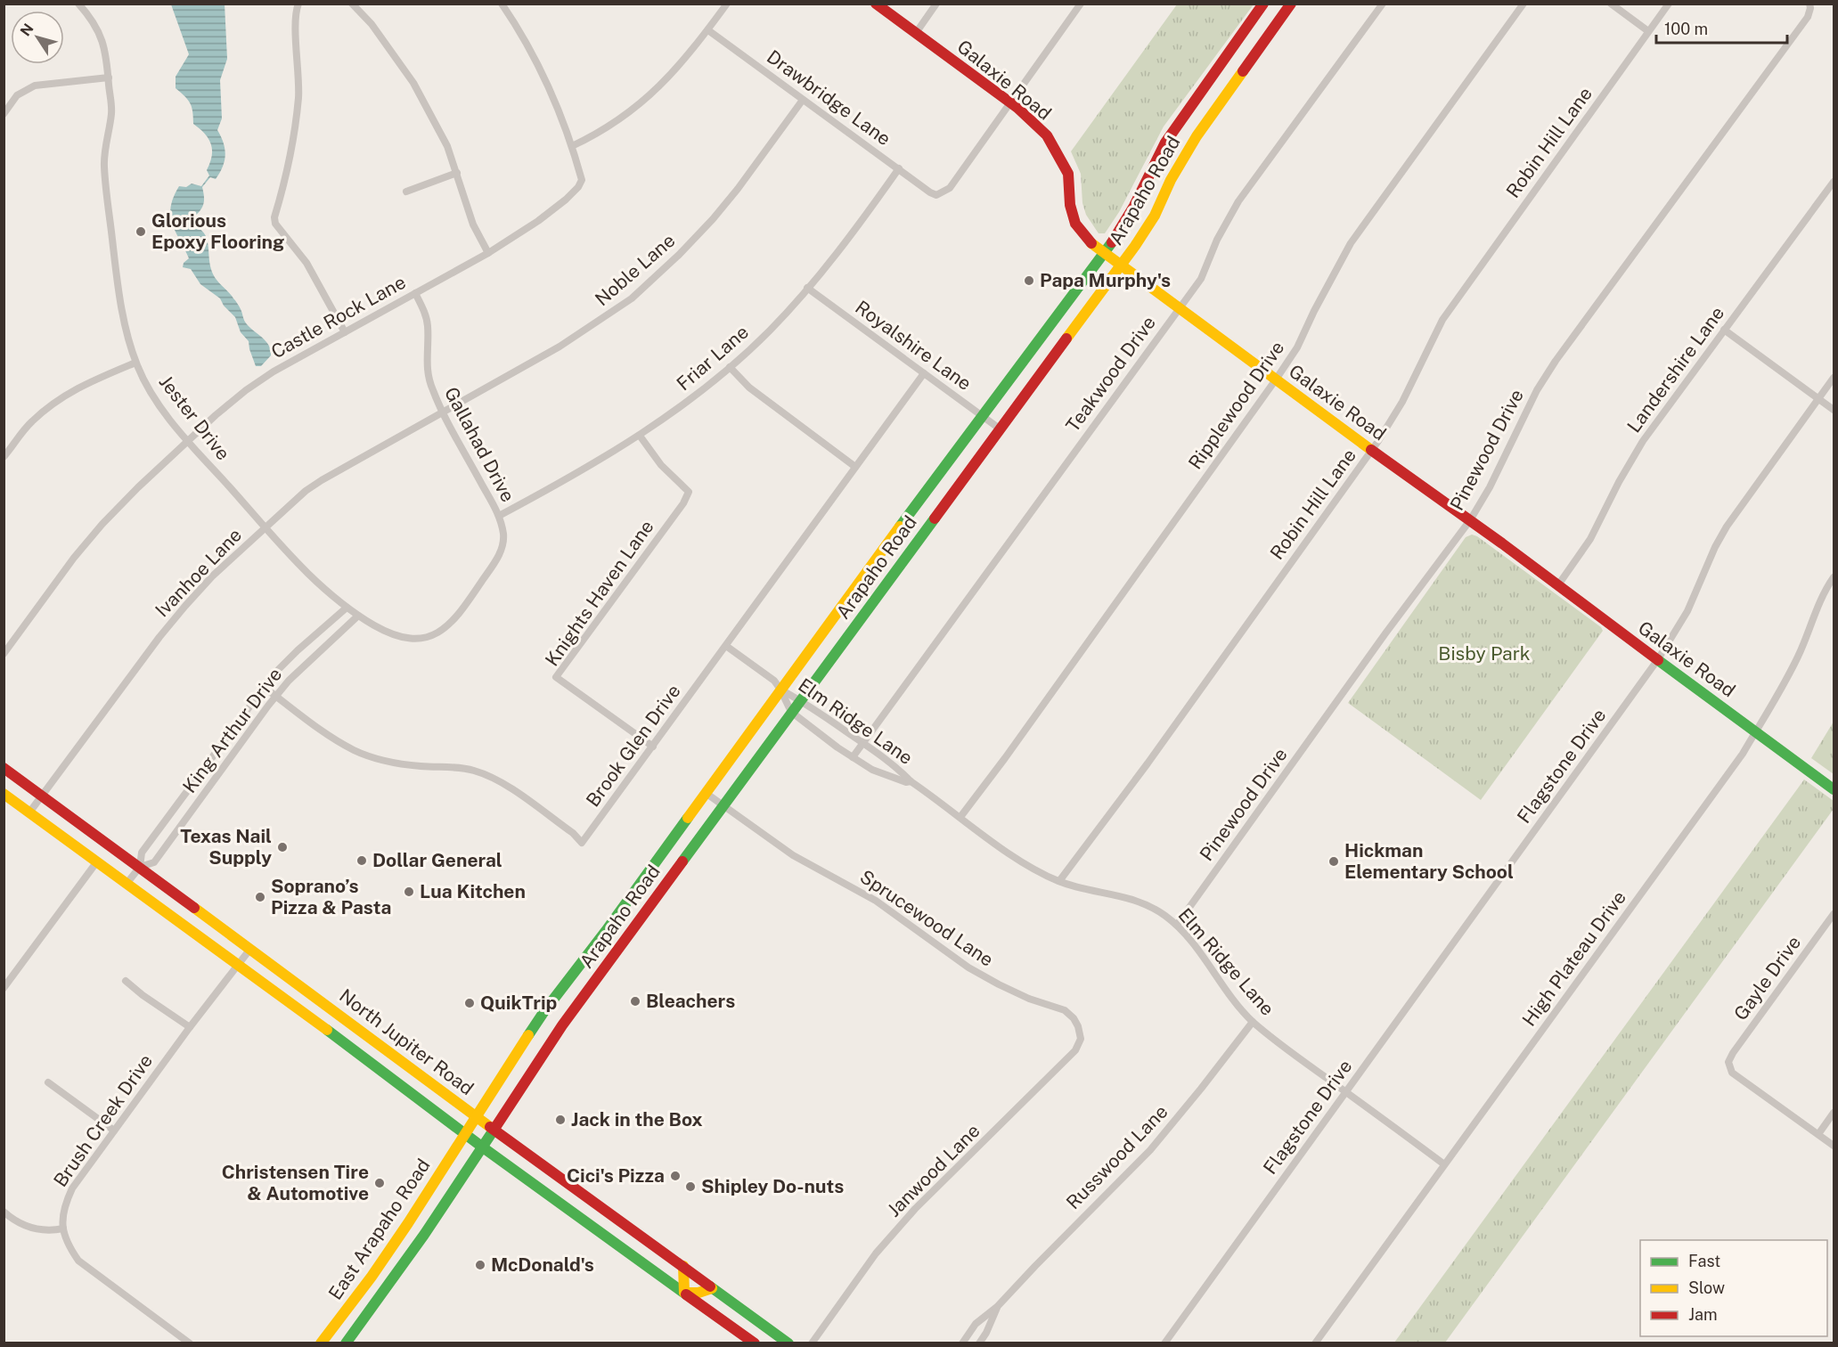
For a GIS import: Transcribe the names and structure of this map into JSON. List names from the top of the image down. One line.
{"streets":{"main road":["Galaxie Road","Arapaho Road","North Jupiter Road","East Arapaho Road"],"street":["Drawbridge Lane","Robin Hill Lane","Noble Lane","Castle Rock Lane","Royalshire Lane","Friar Lane","Landershire Lane","Teakwood Drive","Ripplewood Drive","Jester Drive","Gallahad Drive","Pinewood Drive","Ivanhoe Lane","Knights Haven Lane","Elm Ridge Lane","King Arthur Drive","Brook Glen Drive","Flagstone Drive","Sprucewood Lane","High Plateau Drive","Gayle Drive","Brush Creek Drive","Russwood Lane","Janwood Lane"]},"crossings":[["Galaxie Road","Drawbridge Lane"],["Galaxie Road","Robin Hill Lane"],["Galaxie Road","Arapaho Road"],["Galaxie Road","Landershire Lane"],["Galaxie Road","Teakwood Drive"],["Galaxie Road","Ripplewood Drive"],["Galaxie Road","Pinewood Drive"],["Galaxie Road","Flagstone Drive"],["Galaxie Road","High Plateau Drive"],["Drawbridge Lane","Noble Lane"],["Drawbridge Lane","Friar Lane"],["Robin Hill Lane","Elm Ridge Lane"],["Arapaho Road","Royalshire Lane"],["Arapaho Road","Elm Ridge Lane"],["Arapaho Road","Sprucewood Lane"],["Arapaho Road","North Jupiter Road"],["Arapaho Road","East Arapaho Road"],["Noble Lane","Gallahad Drive"],["Noble Lane","Ivanhoe Lane"],["Castle Rock Lane","Jester Drive"],["Castle Rock Lane","Gallahad Drive"],["Royalshire Lane","Friar Lane"],["Royalshire Lane","Brook Glen Drive"],["Friar Lane","Gallahad Drive"],["Friar Lane","Knights Haven Lane"],["Teakwood Drive","Elm Ridge Lane"],["Ripplewood Drive","Elm Ridge Lane"],["Jester Drive","Gallahad Drive"],["Jester Drive","Ivanhoe Lane"],["Jester Drive","King Arthur Drive"],["Gallahad Drive","Ivanhoe Lane"],["Gallahad Drive","King Arthur Drive"],["Pinewood Drive","Elm Ridge Lane"],["Ivanhoe Lane","North Jupiter Road"],["Knights Haven Lane","Brook Glen Drive"],["Elm Ridge Lane","Brook Glen Drive"],["Elm Ridge Lane","Flagstone Drive"],["Elm Ridge Lane","High Plateau Drive"],["Elm Ridge Lane","Russwood Lane"],["King Arthur Drive","Brook Glen Drive"],["King Arthur Drive","North Jupiter Road"],["Sprucewood Lane","Janwood Lane"],["North Jupiter Road","Brush Creek Drive"],["North Jupiter Road","East Arapaho Road"]],"parks":["Bisby Park"],"places":["Glorious Epoxy Flooring","Papa Murphy's","Texas Nail Supply","Dollar General","Hickman Elementary School","Lua Kitchen","Soprano’s Pizza & Pasta","Bleachers","QuikTrip","Jack in the Box","Cici's Pizza","Christensen Tire & Automotive","Shipley Do-nuts","McDonald's"],"legend":["Fast","Slow","Jam"],"scale_bar":"100 m","north":"top left"}
